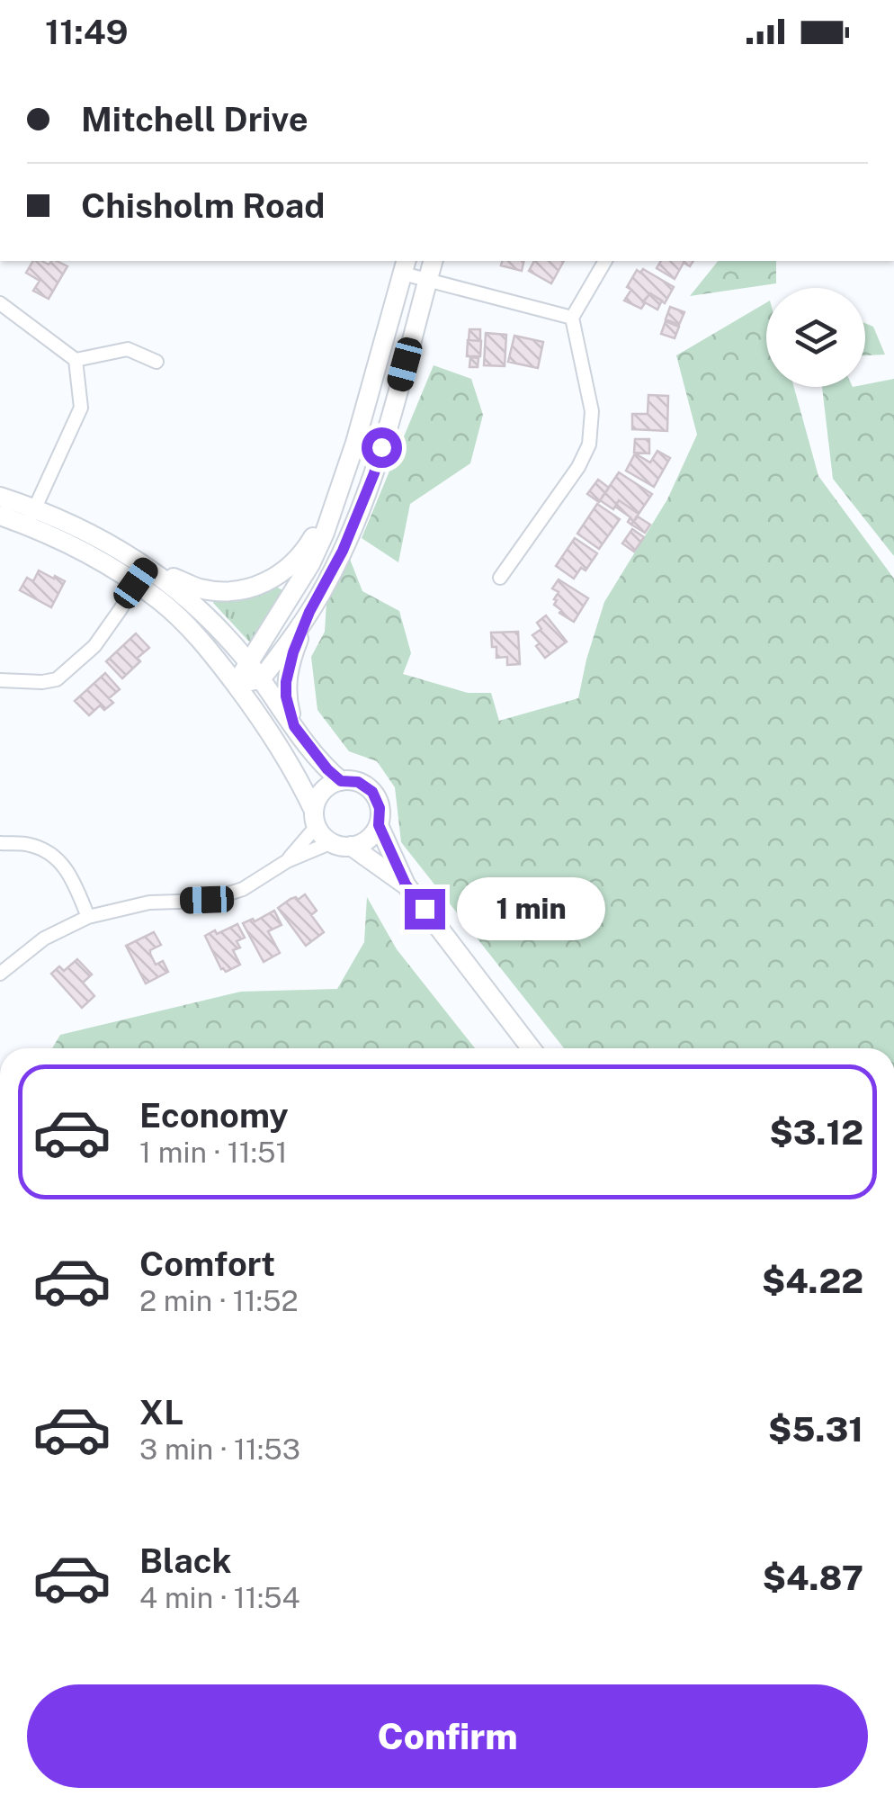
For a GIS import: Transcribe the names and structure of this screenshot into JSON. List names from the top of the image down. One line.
{"page":{"status":"11:49","banner":["Mitchell Drive","Chisholm Road"],"bubble":"1 min","list":[{"name":"Economy","note":"1 min · 11:51","value":"$3.12"},{"name":"Comfort","note":"2 min · 11:52","value":"$4.22"},{"name":"XL","note":"3 min · 11:53","value":"$5.31"},{"name":"Black","note":"4 min · 11:54","value":"$4.87"}],"buttons":"Confirm"}}
